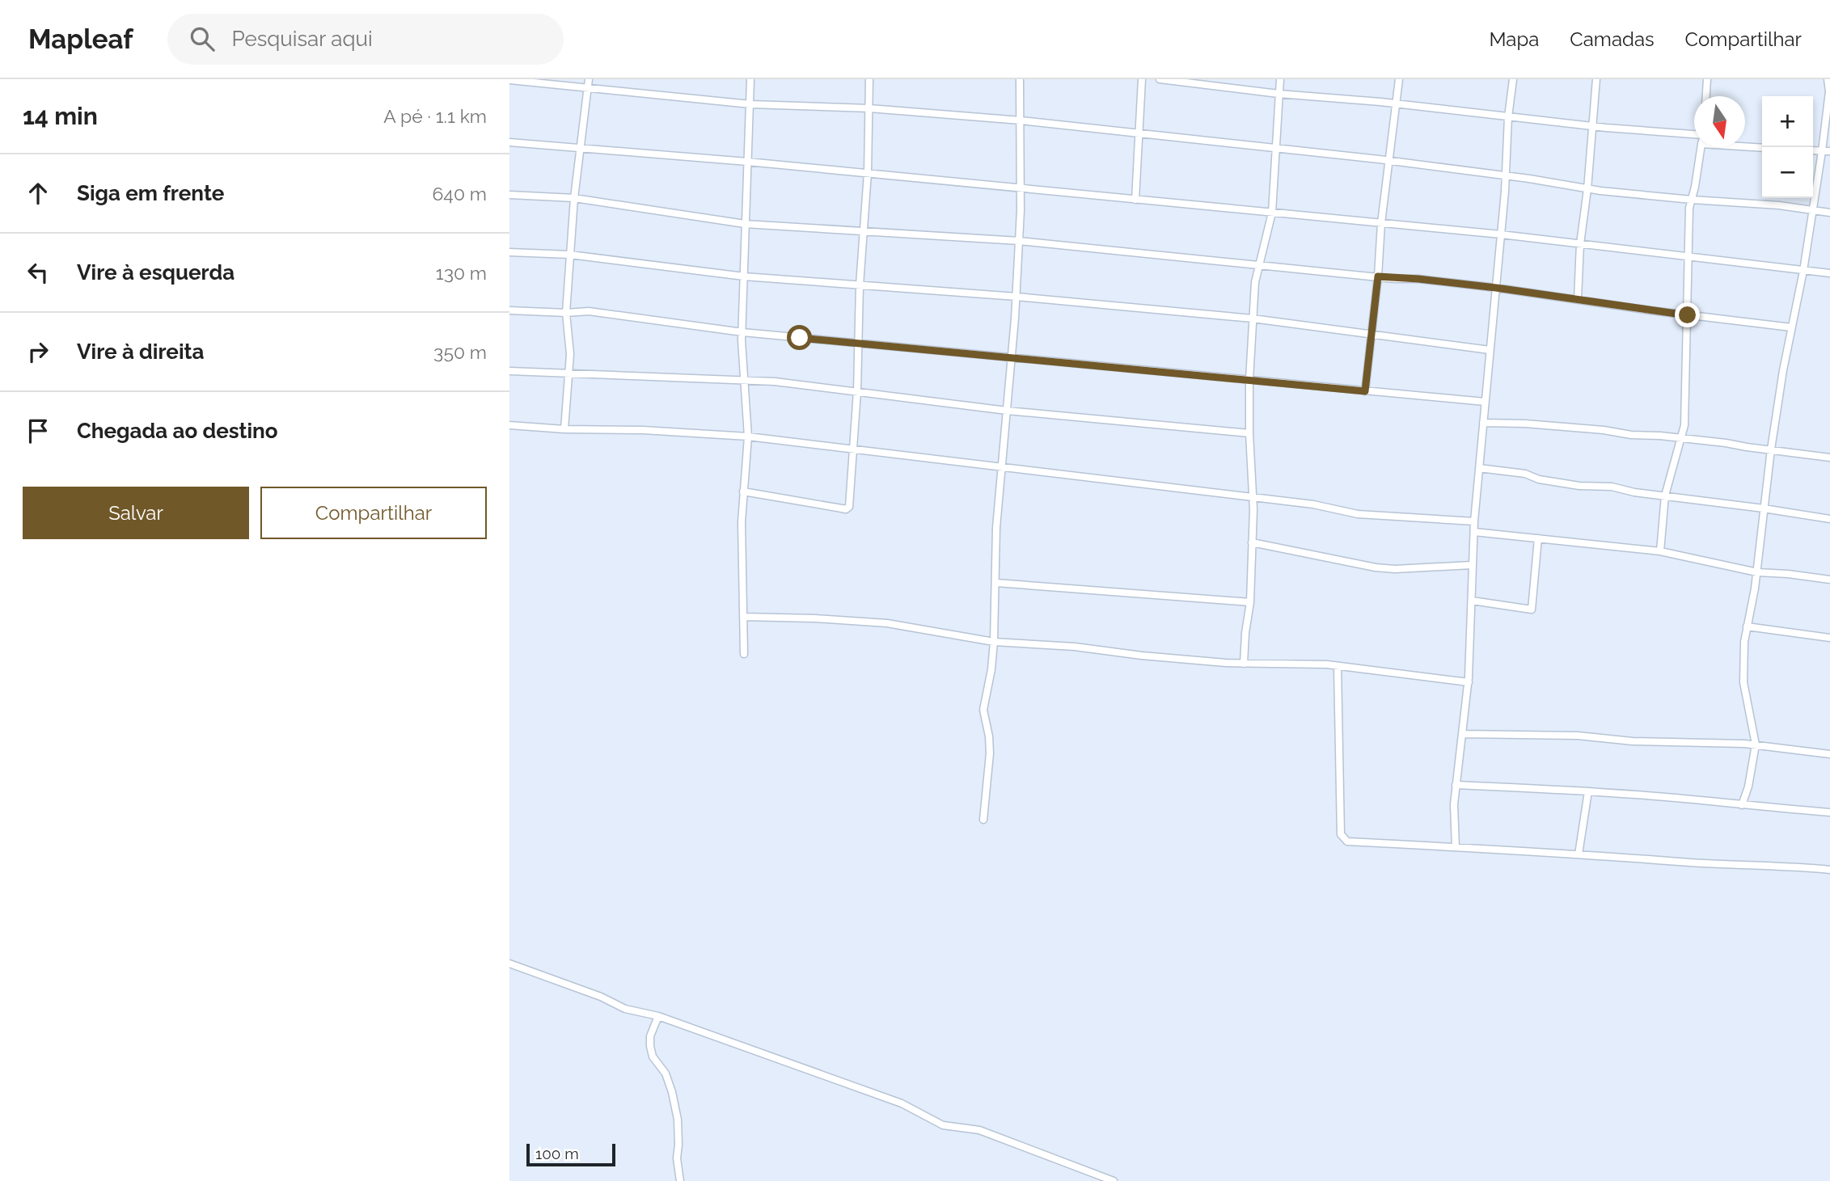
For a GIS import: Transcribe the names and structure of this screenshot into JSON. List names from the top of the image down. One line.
{"scale_bar":"100 m","north":"bottom","page":{"header":"Mapleaf","search":"Pesquisar aqui","nav":["Mapa","Camadas","Compartilhar"],"heading":["14 min","A pé · 1.1 km"],"map_buttons":["+","−"],"list":[["Siga em frente","640 m"],["Vire à esquerda","130 m"],["Vire à direita","350 m"],"Chegada ao destino"],"buttons":["Salvar","Compartilhar"],"scale":"100 m"}}
